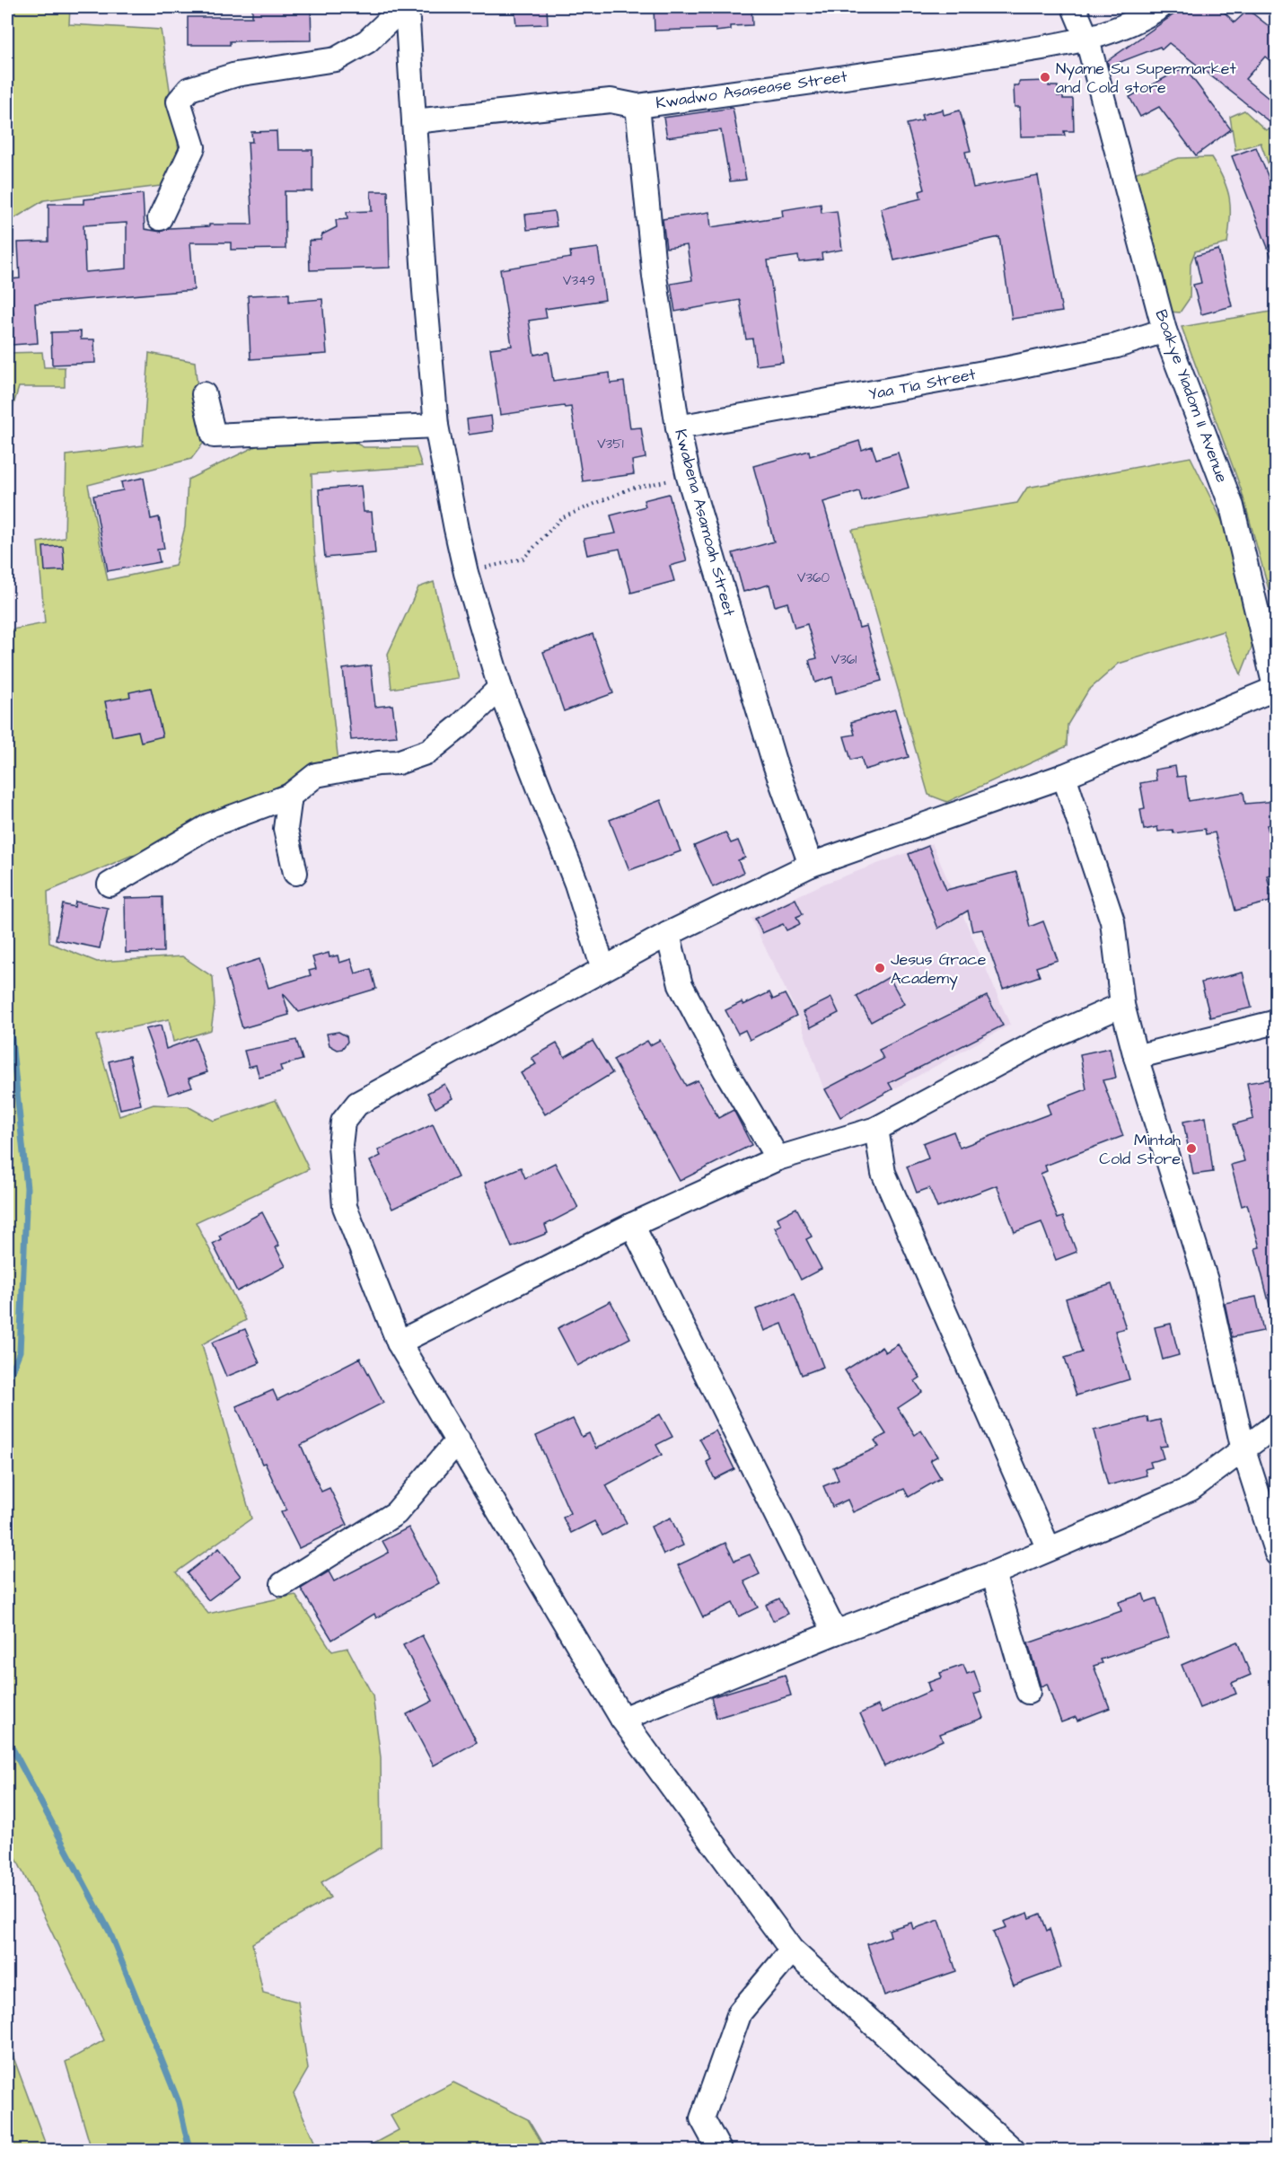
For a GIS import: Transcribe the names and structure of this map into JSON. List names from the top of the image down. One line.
{"streets":{"street":["Kwadwo Asasease Street","Yaa Tia Street","Boakye Yiadom II Avenue","Kwabena Asamoah Street"]},"crossings":[["Kwadwo Asasease Street","Boakye Yiadom II Avenue"],["Kwadwo Asasease Street","Kwabena Asamoah Street"],["Yaa Tia Street","Boakye Yiadom II Avenue"],["Yaa Tia Street","Kwabena Asamoah Street"]],"places":["Nyame Su Supermarket and Cold store","Jesus Grace Academy","Mintah Cold Store"],"house_numbers":["V349","V351","V360","V361"]}
